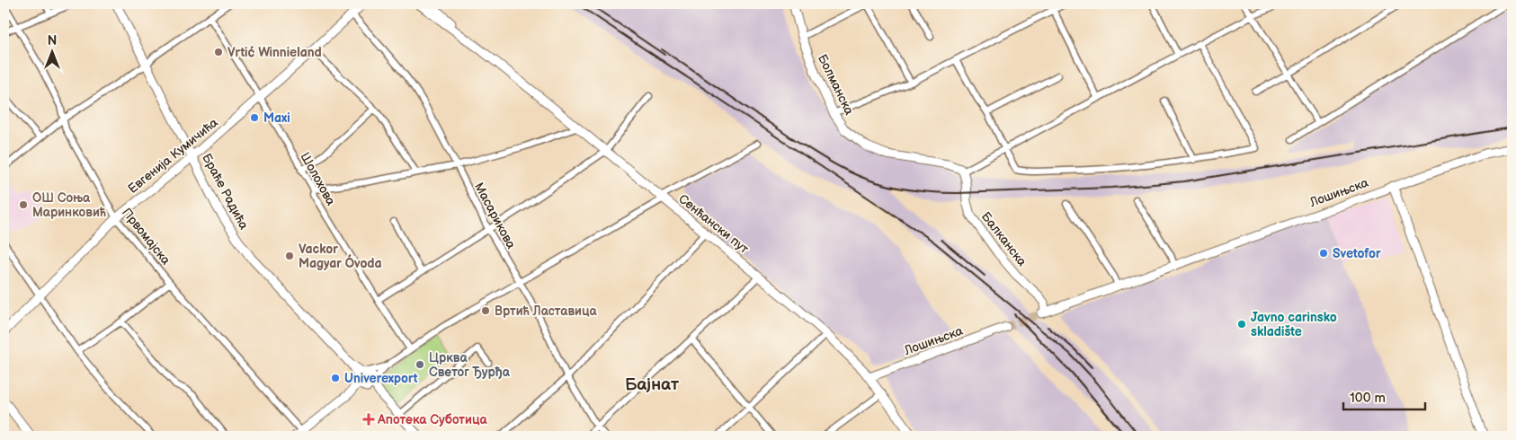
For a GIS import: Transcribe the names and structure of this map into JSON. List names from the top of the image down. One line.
{"streets":{"street":["Болманска","Евгенија Кумичића","Шолохова","Браће Радића","Лошињска","Масарикова","Сенћански пут","Првомајска","Балканска"]},"crossings":[["Болманска","Балканска"],["Евгенија Кумичића","Шолохова"],["Евгенија Кумичића","Браће Радића"],["Евгенија Кумичића","Масарикова"],["Евгенија Кумичића","Првомајска"],["Лошињска","Сенћански пут"],["Лошињска","Балканска"]],"districts":["Бајнат"],"places":{"other":["Vrtić Winnieland","Maxi","ОШ Соња Маринковић","Svetofor","Vackor Magyar Óvoda","Вртић Ластавица","Javno carinsko skladište","Црква Светог Ђурђа","Univerexport"],"health":["Апотека Суботица"]},"scale_bar":"100 m","north":"top"}
